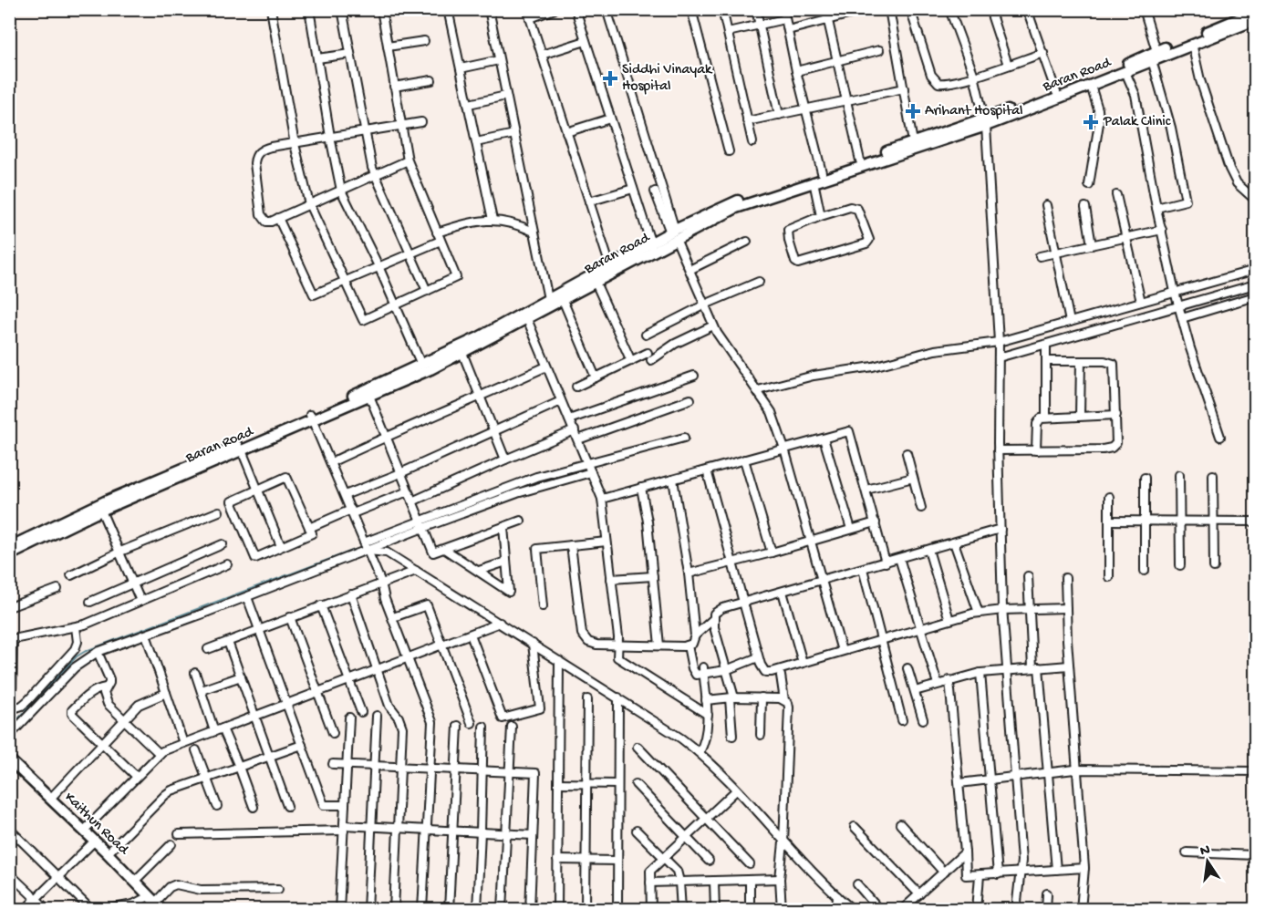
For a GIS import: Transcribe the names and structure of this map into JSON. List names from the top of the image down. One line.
{"streets":{"main road":["Baran Road","Kaithun Road"]},"places":{"health":["Siddhi Vinayak Hospital","Arihant Hospital","Palak Clinic"]},"north":"top"}
